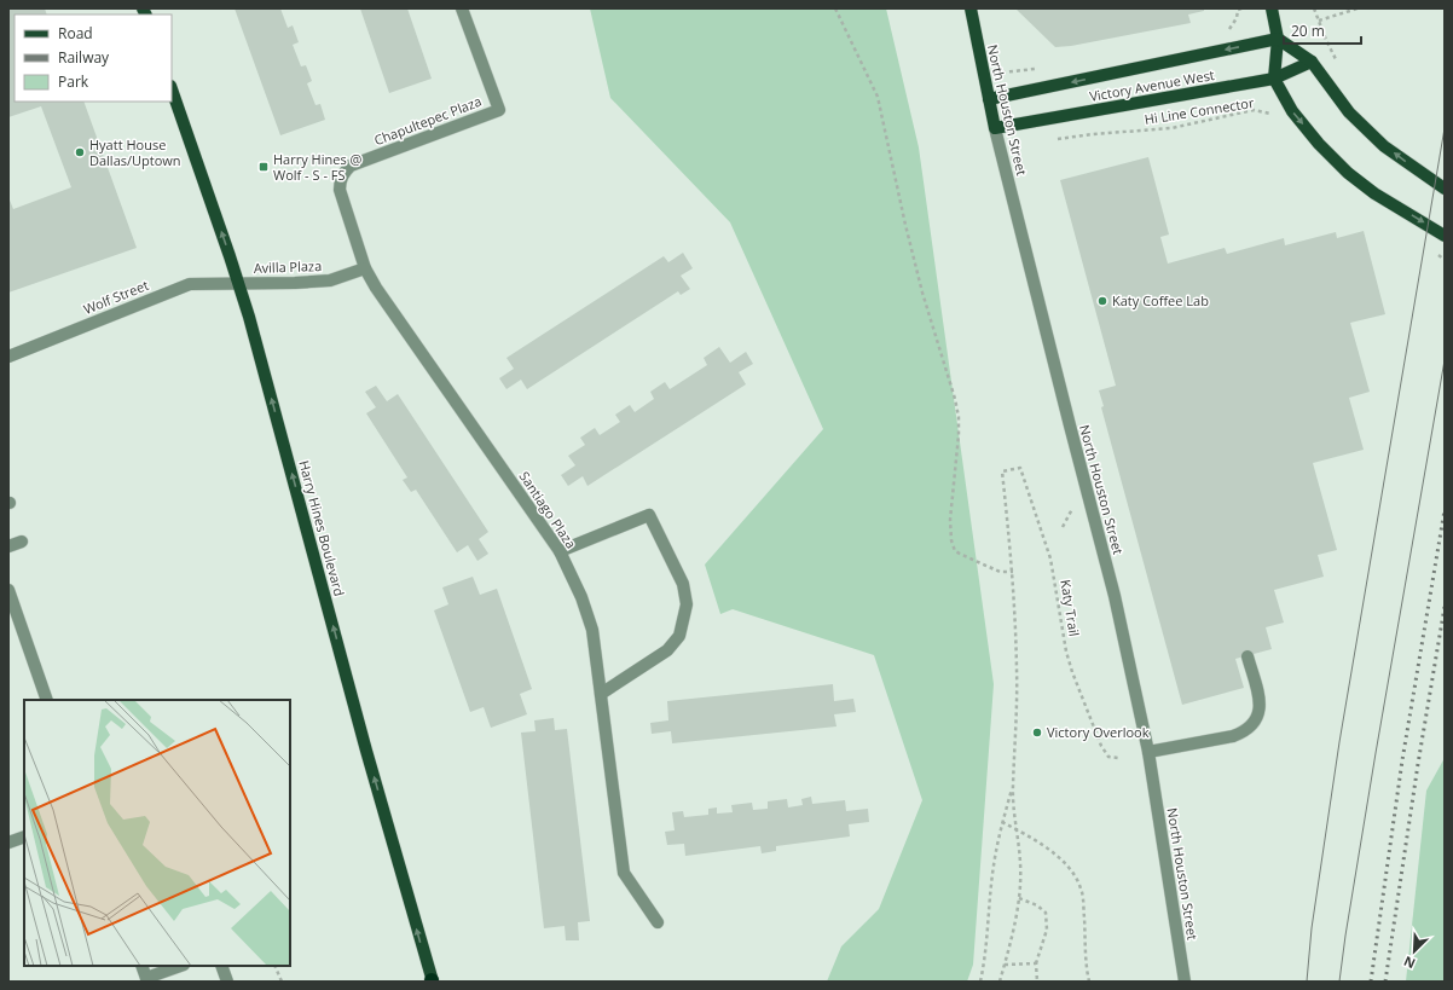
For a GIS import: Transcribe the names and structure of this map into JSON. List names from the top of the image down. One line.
{"streets":{"main road":["Victory Avenue West","North Houston Street","Harry Hines Boulevard"],"street":["Chapultepec Plaza","Avilla Plaza","Wolf Street","Santiago Plaza"],"path":["Hi Line Connector","Katy Trail"]},"crossings":[["Victory Avenue West","North Houston Street"],["Chapultepec Plaza","Santiago Plaza"],["Avilla Plaza","Wolf Street"],["Avilla Plaza","Santiago Plaza"],["Avilla Plaza","Harry Hines Boulevard"],["Wolf Street","Harry Hines Boulevard"]],"one_way":["Harry Hines Boulevard"],"places":{"other":["Hyatt House Dallas/Uptown","Katy Coffee Lab","Victory Overlook"],"transit":["Harry Hines @ Wolf - S - FS"]},"legend":["Road","Railway","Park"],"scale_bar":"20 m","north":"bottom left"}
